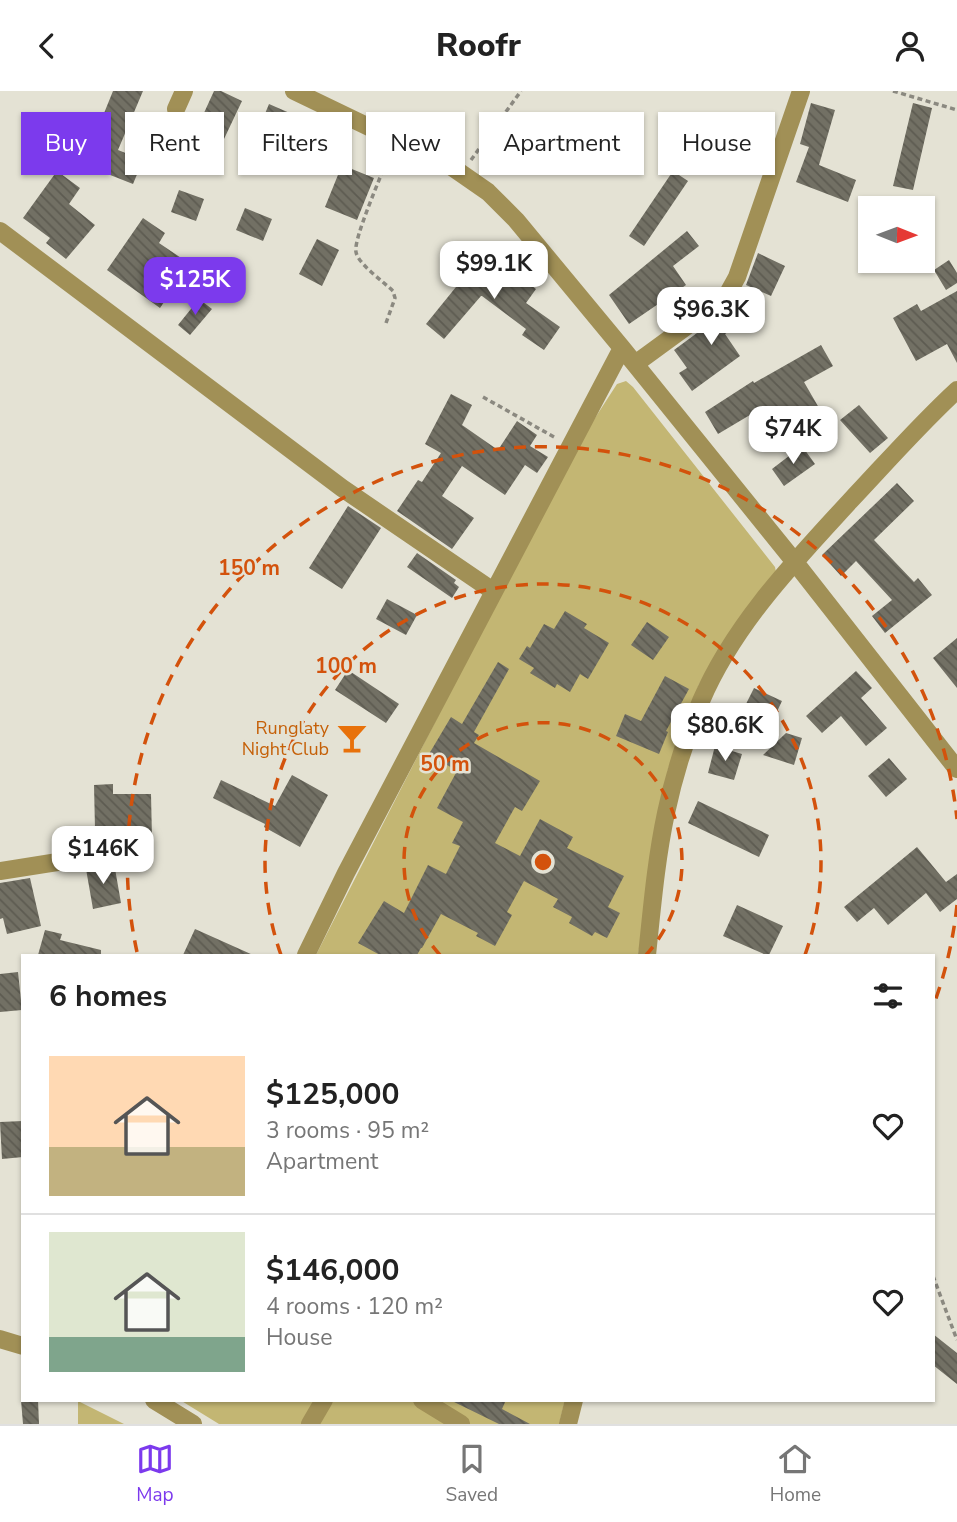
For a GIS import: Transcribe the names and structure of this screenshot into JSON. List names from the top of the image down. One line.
{"places":{"bar":["Runglaty Night Club"]},"north":"right","page":{"header":"Roofr","chip":["Buy","Rent","Filters","New","Apartment","House"],"price":["$99.1K","$125K","$96.3K","$74K","$80.6K","$146K"],"heading":"6 homes","list":[{"name":"$125,000","note":"3 rooms · 95 m² · Apartment"},{"name":"$146,000","note":"4 rooms · 120 m² · House"}],"tabs":["Map","Saved","Home"]},"rings":["150 m","100 m","50 m"]}
